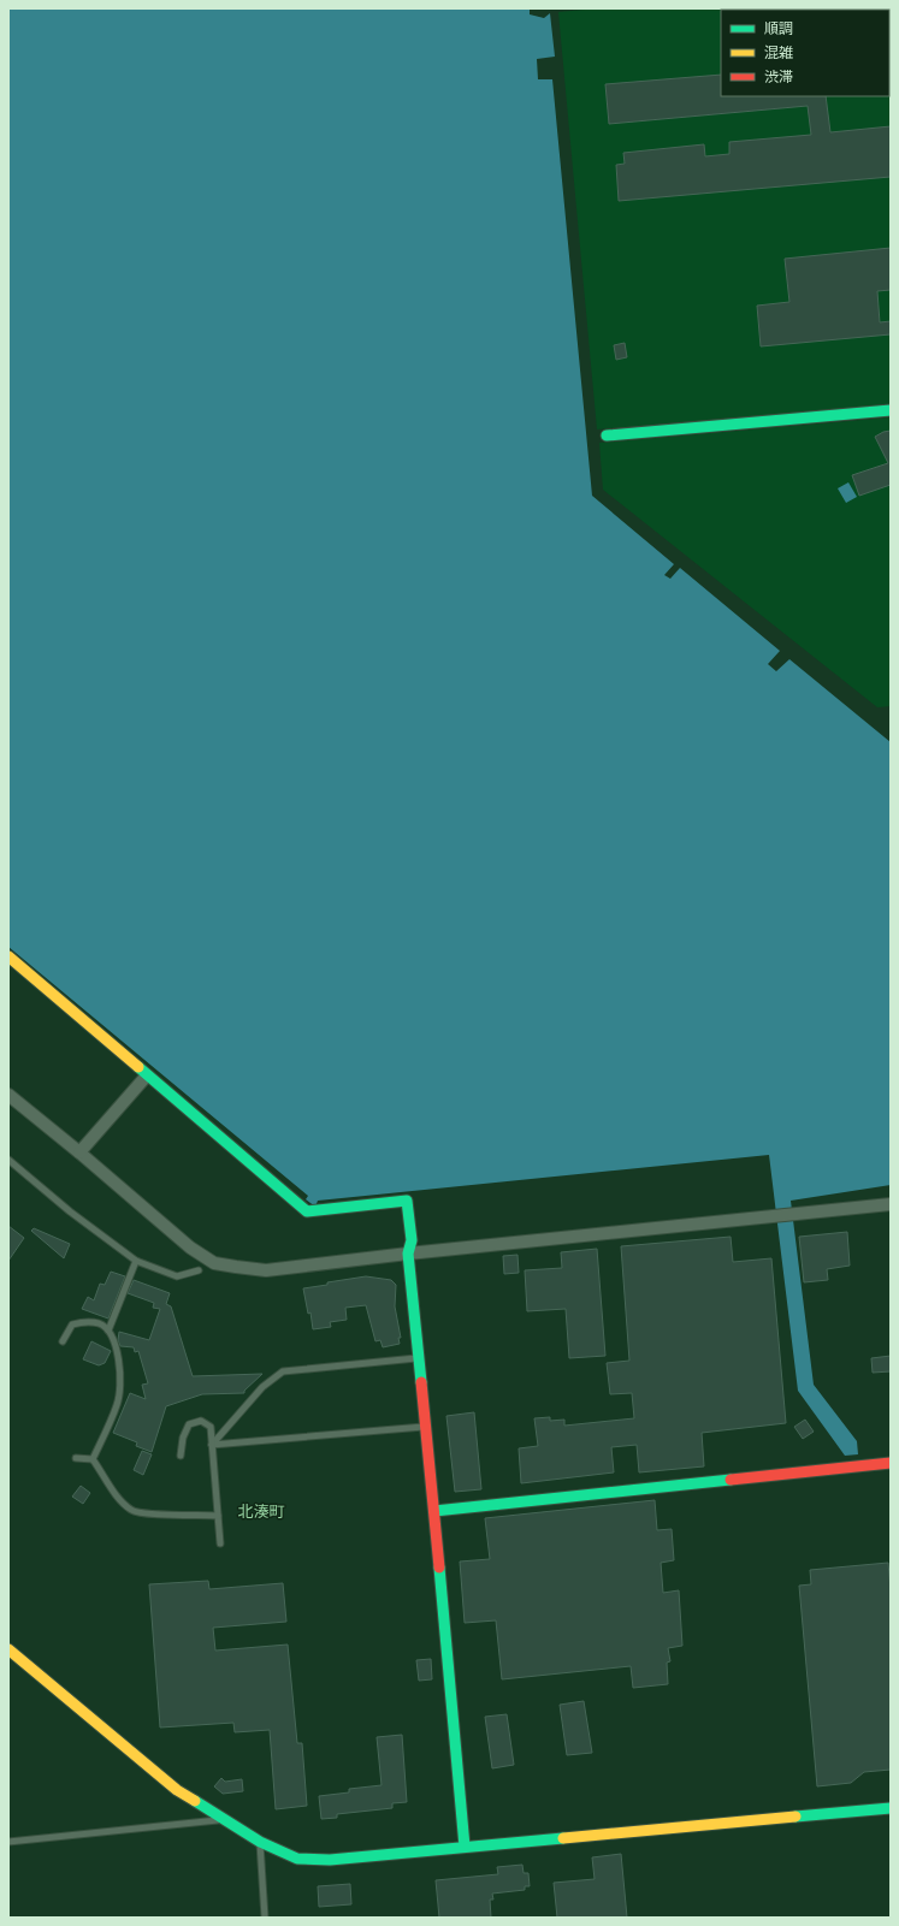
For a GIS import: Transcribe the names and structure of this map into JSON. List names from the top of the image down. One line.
{"districts":["北湊町"],"legend":["順調","混雑","渋滞"]}
